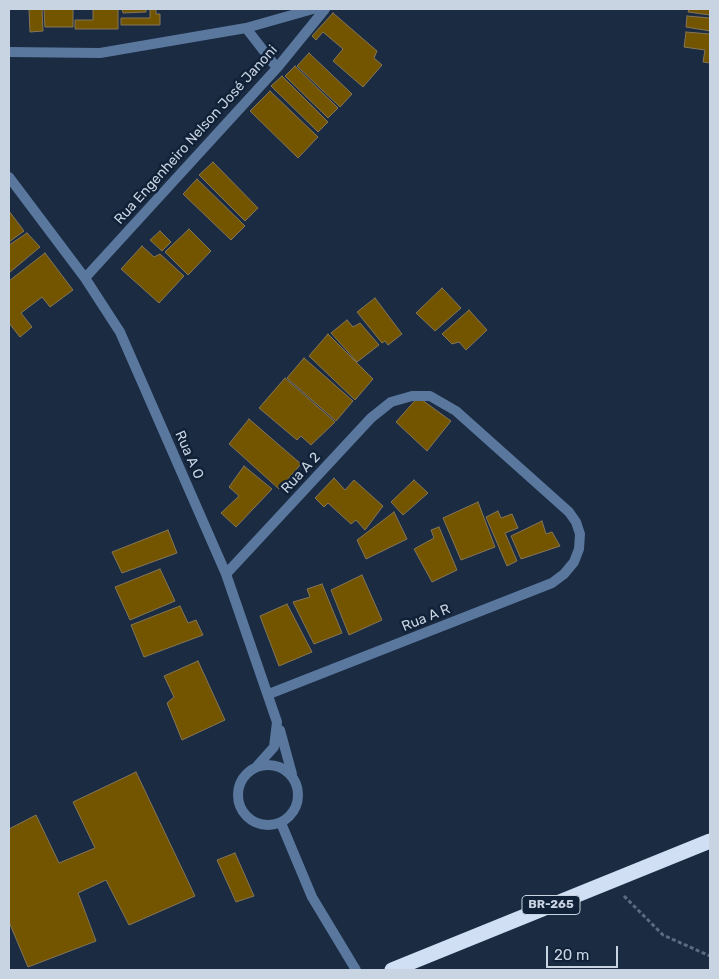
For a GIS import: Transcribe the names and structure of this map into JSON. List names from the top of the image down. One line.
{"streets":{"highway":["BR-265"],"street":["Rua Engenheiro Nelson José Janoni","Rua A O","Rua A 2","Rua A R"]},"crossings":[["Rua Engenheiro Nelson José Janoni","Rua A O"],["Rua A O","Rua A 2"],["Rua A O","Rua A R"],["Rua A 2","Rua A R"]],"scale_bar":"20 m"}
